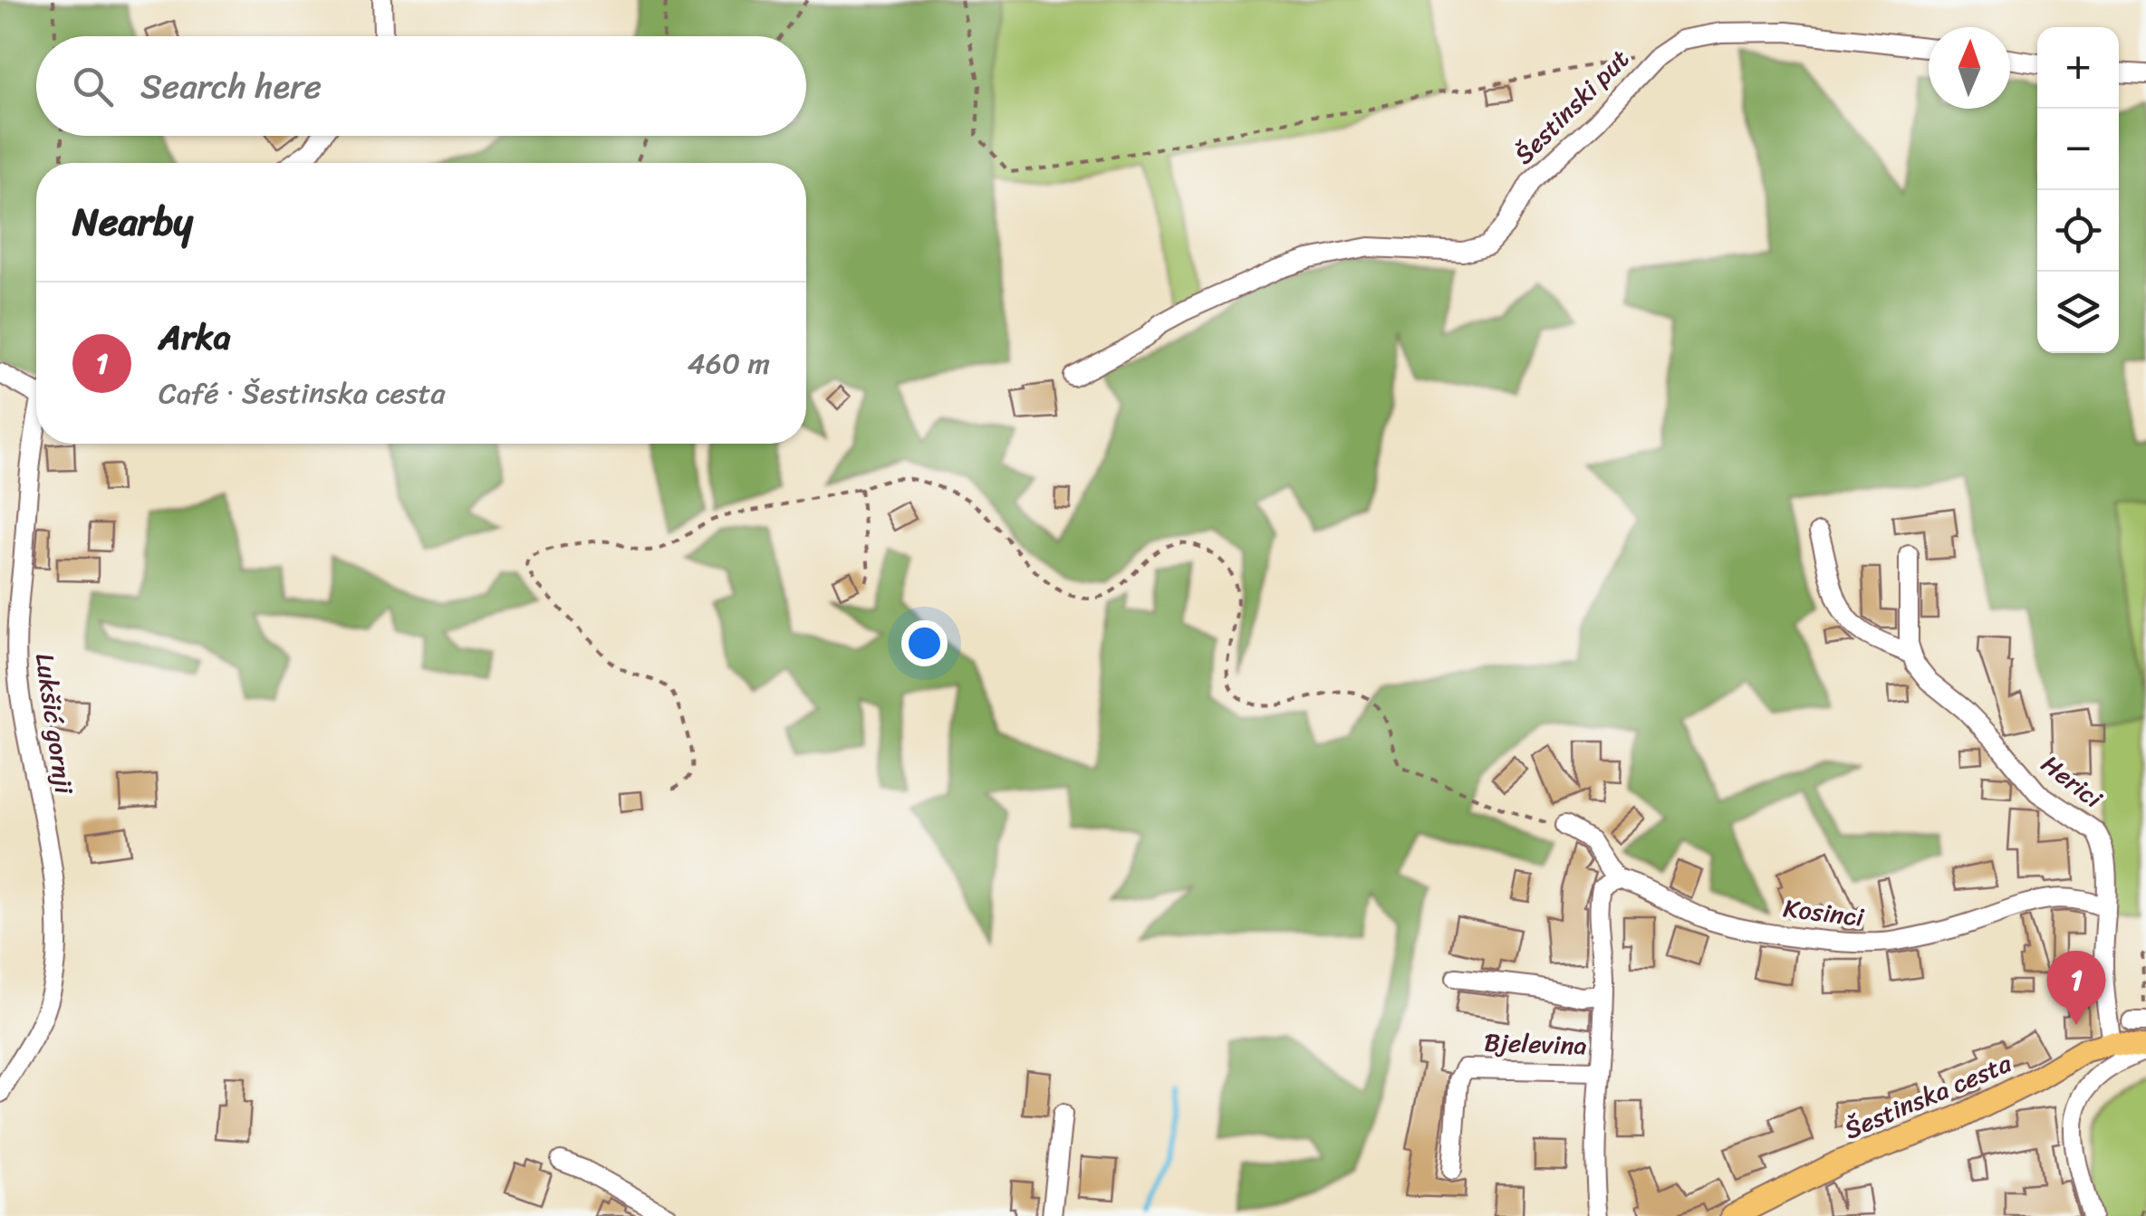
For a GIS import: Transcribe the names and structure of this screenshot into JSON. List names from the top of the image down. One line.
{"streets":{"main road":["Šestinska cesta"],"street":["Šestinski put","Lukšić gornji","Herici","Kosinci","Bjelevina"]},"crossings":[["Herici","Kosinci"],["Herici","Šestinska cesta"],["Kosinci","Bjelevina"]],"north":"top","page":{"map_buttons":["+","−"],"search":"Search here","heading":"Nearby","list":[{"mark":"1","name":"Arka","note":"Café · Šestinska cesta","value":"460 m"}],"pins":"1"}}
